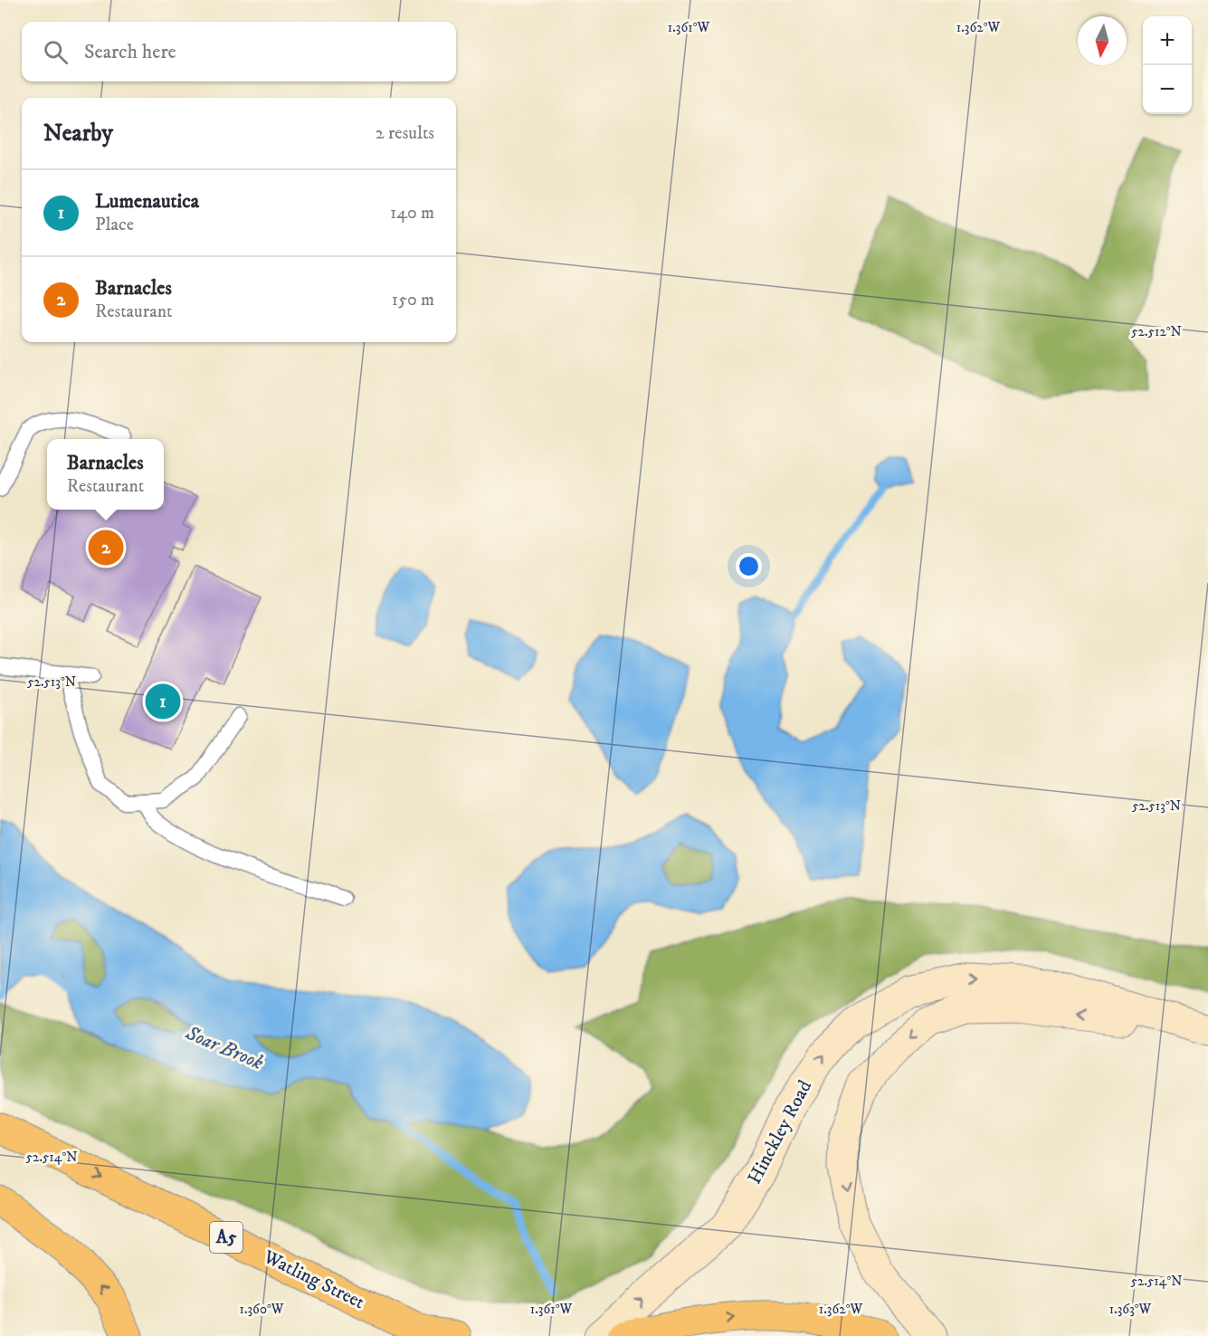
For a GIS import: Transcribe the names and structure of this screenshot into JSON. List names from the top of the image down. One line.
{"streets":{"highway":["A5","Watling Street"],"main road":["Hinckley Road"]},"water":["Soar Brook"],"north":"bottom","page":{"map_buttons":["+","−"],"search":"Search here","heading":["Nearby","2 results"],"list":[{"mark":"1","name":"Lumenautica","note":"Place","value":"140 m"},{"mark":"2","name":"Barnacles","note":"Restaurant","value":"150 m"}],"popup":["Barnacles","Restaurant"],"pins":["2","1"]},"coordinates":["1.361°W","1.362°W","52.512°N","52.513°N","52.514°N","1.360°W","1.363°W"]}
